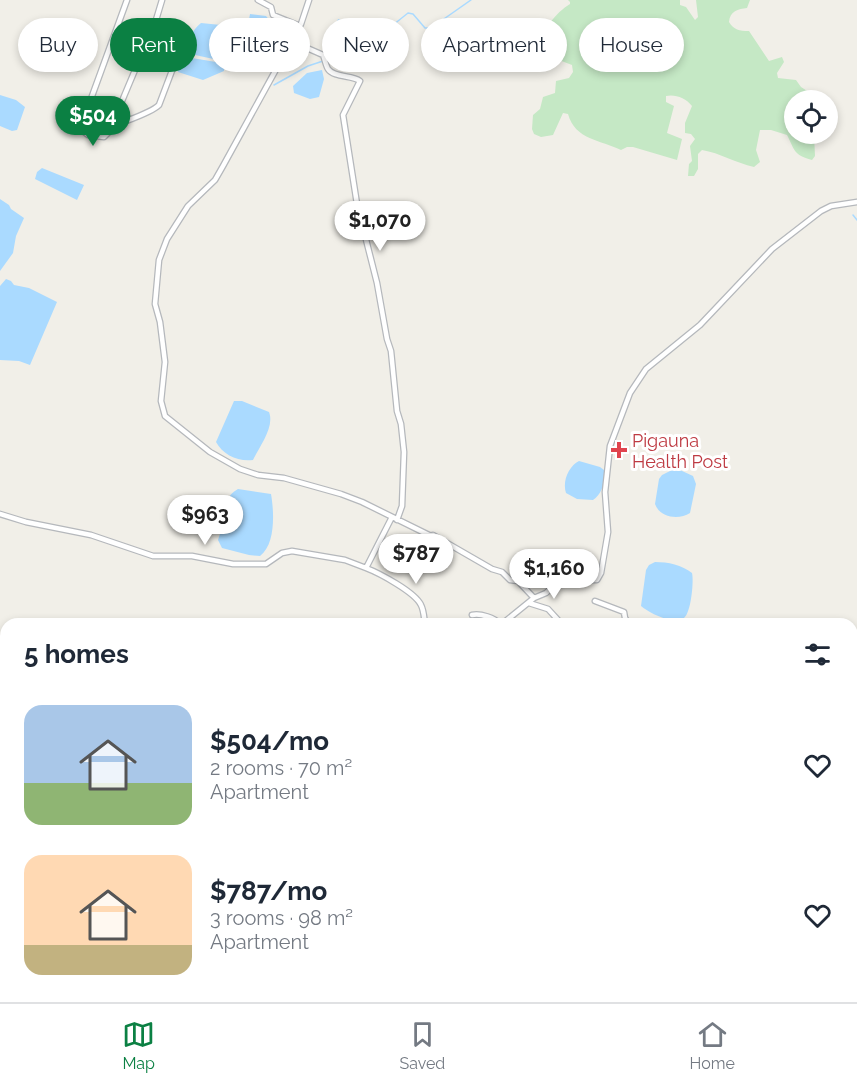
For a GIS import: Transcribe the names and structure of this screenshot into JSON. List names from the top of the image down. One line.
{"places":{"health":["Pigauna Health Post"]},"page":{"chip":["Buy","Rent","Filters","New","Apartment","House"],"price":["$504","$1,070","$963","$787","$1,160"],"heading":"5 homes","list":[{"name":"$504/mo","note":"2 rooms · 70 m² · Apartment"},{"name":"$787/mo","note":"3 rooms · 98 m² · Apartment"}],"tabs":["Map","Saved","Home"]}}
